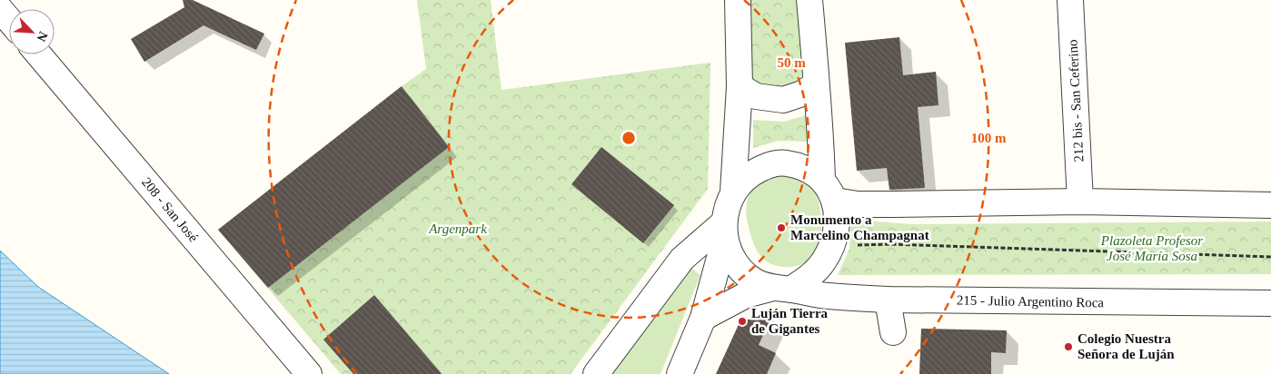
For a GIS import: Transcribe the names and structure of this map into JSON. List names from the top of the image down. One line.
{"streets":{"street":["212 bis - San Ceferino","208 - San José","215 - Julio Argentino Roca"]},"parks":["Argenpark","Plazoleta Profesor José María Sosa"],"places":["Monumento a Marcelino Champagnat","Luján Tierra de Gigantes","Colegio Nuestra Señora de Luján"],"north":"bottom right","rings":["50 m","100 m"]}
